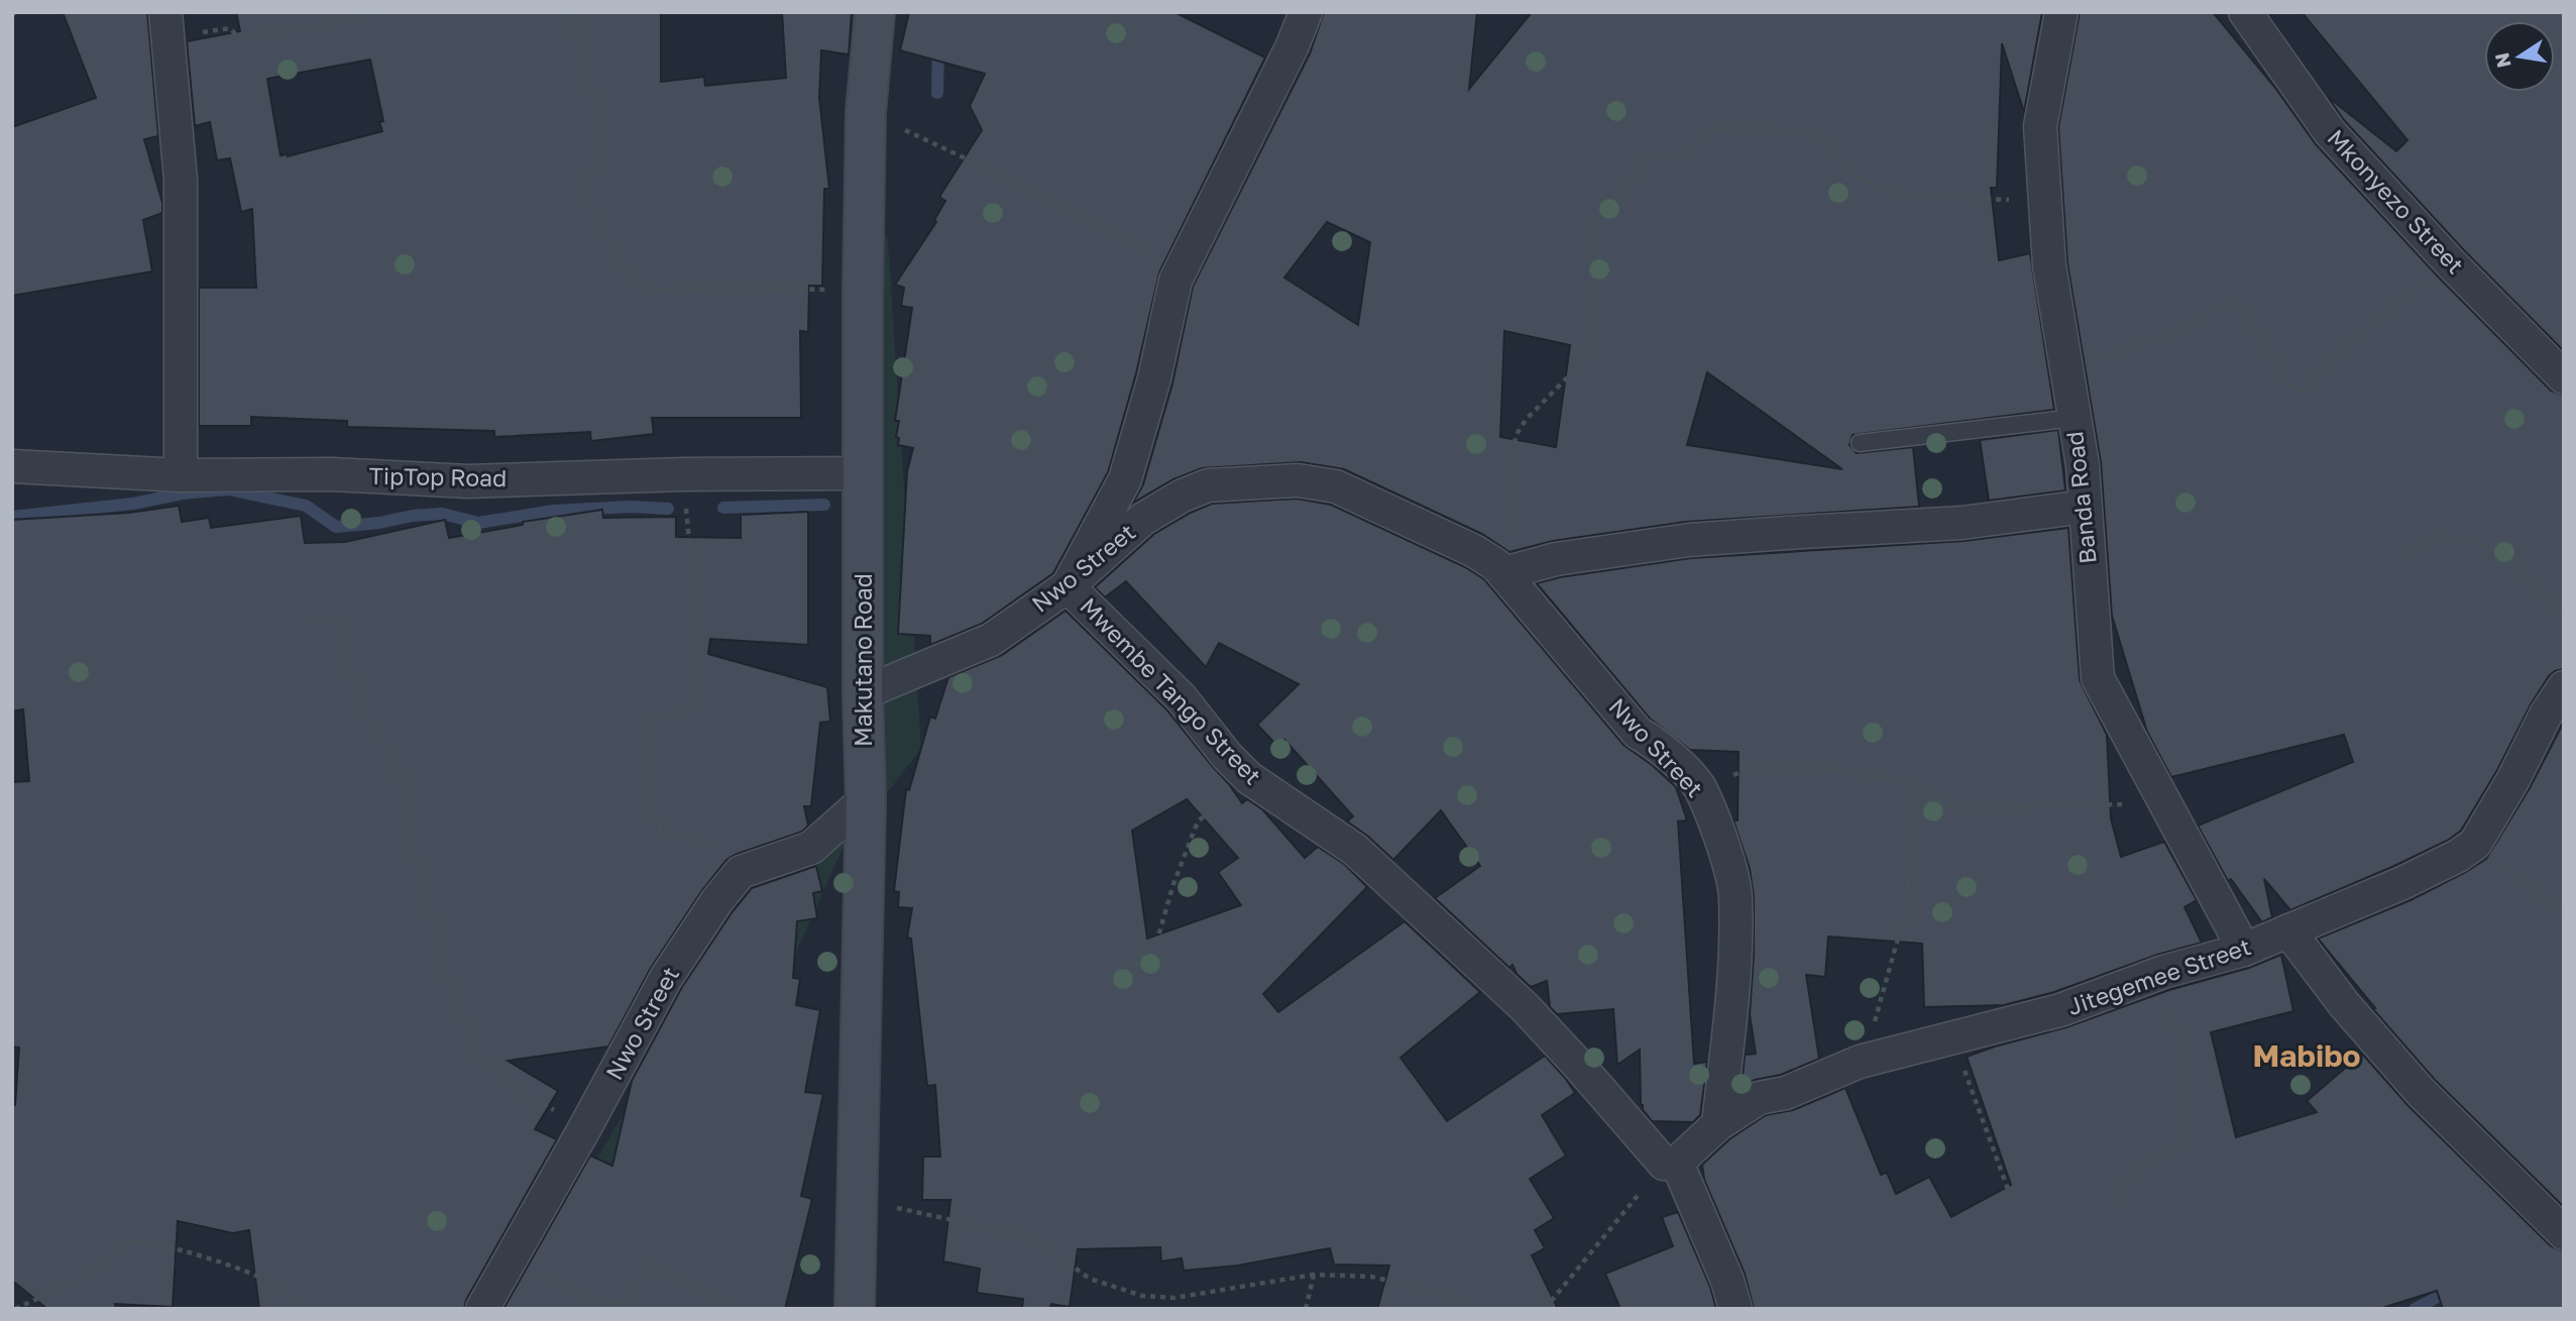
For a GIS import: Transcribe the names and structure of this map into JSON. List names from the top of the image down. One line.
{"streets":{"street":["Mkonyezo Street","TipTop Road","Banda Road","Nwo Street","Makutano Road","Mwembe Tango Street","Jitegemee Street"]},"crossings":[["TipTop Road","Makutano Road"],["Banda Road","Jitegemee Street"],["Nwo Street","Makutano Road"],["Nwo Street","Mwembe Tango Street"],["Nwo Street","Jitegemee Street"],["Mwembe Tango Street","Jitegemee Street"]],"districts":["Mabibo"],"north":"left"}
